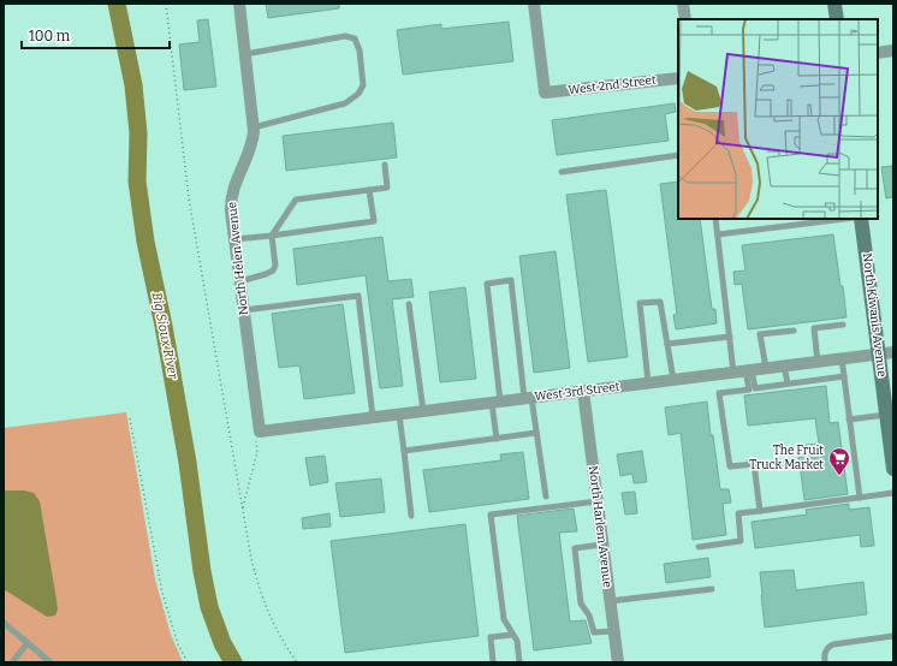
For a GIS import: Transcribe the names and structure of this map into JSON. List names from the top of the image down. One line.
{"streets":{"main road":["North Kiwanis Avenue"],"street":["West 2nd Street","North Helen Avenue","West 3rd Street","North Harlem Avenue"]},"crossings":[["North Helen Avenue","West 3rd Street"],["North Kiwanis Avenue","West 3rd Street"],["West 3rd Street","North Harlem Avenue"]],"water":["Big Sioux River"],"places":{"supermarket":["The Fruit Truck Market"]},"scale_bar":"100 m"}
